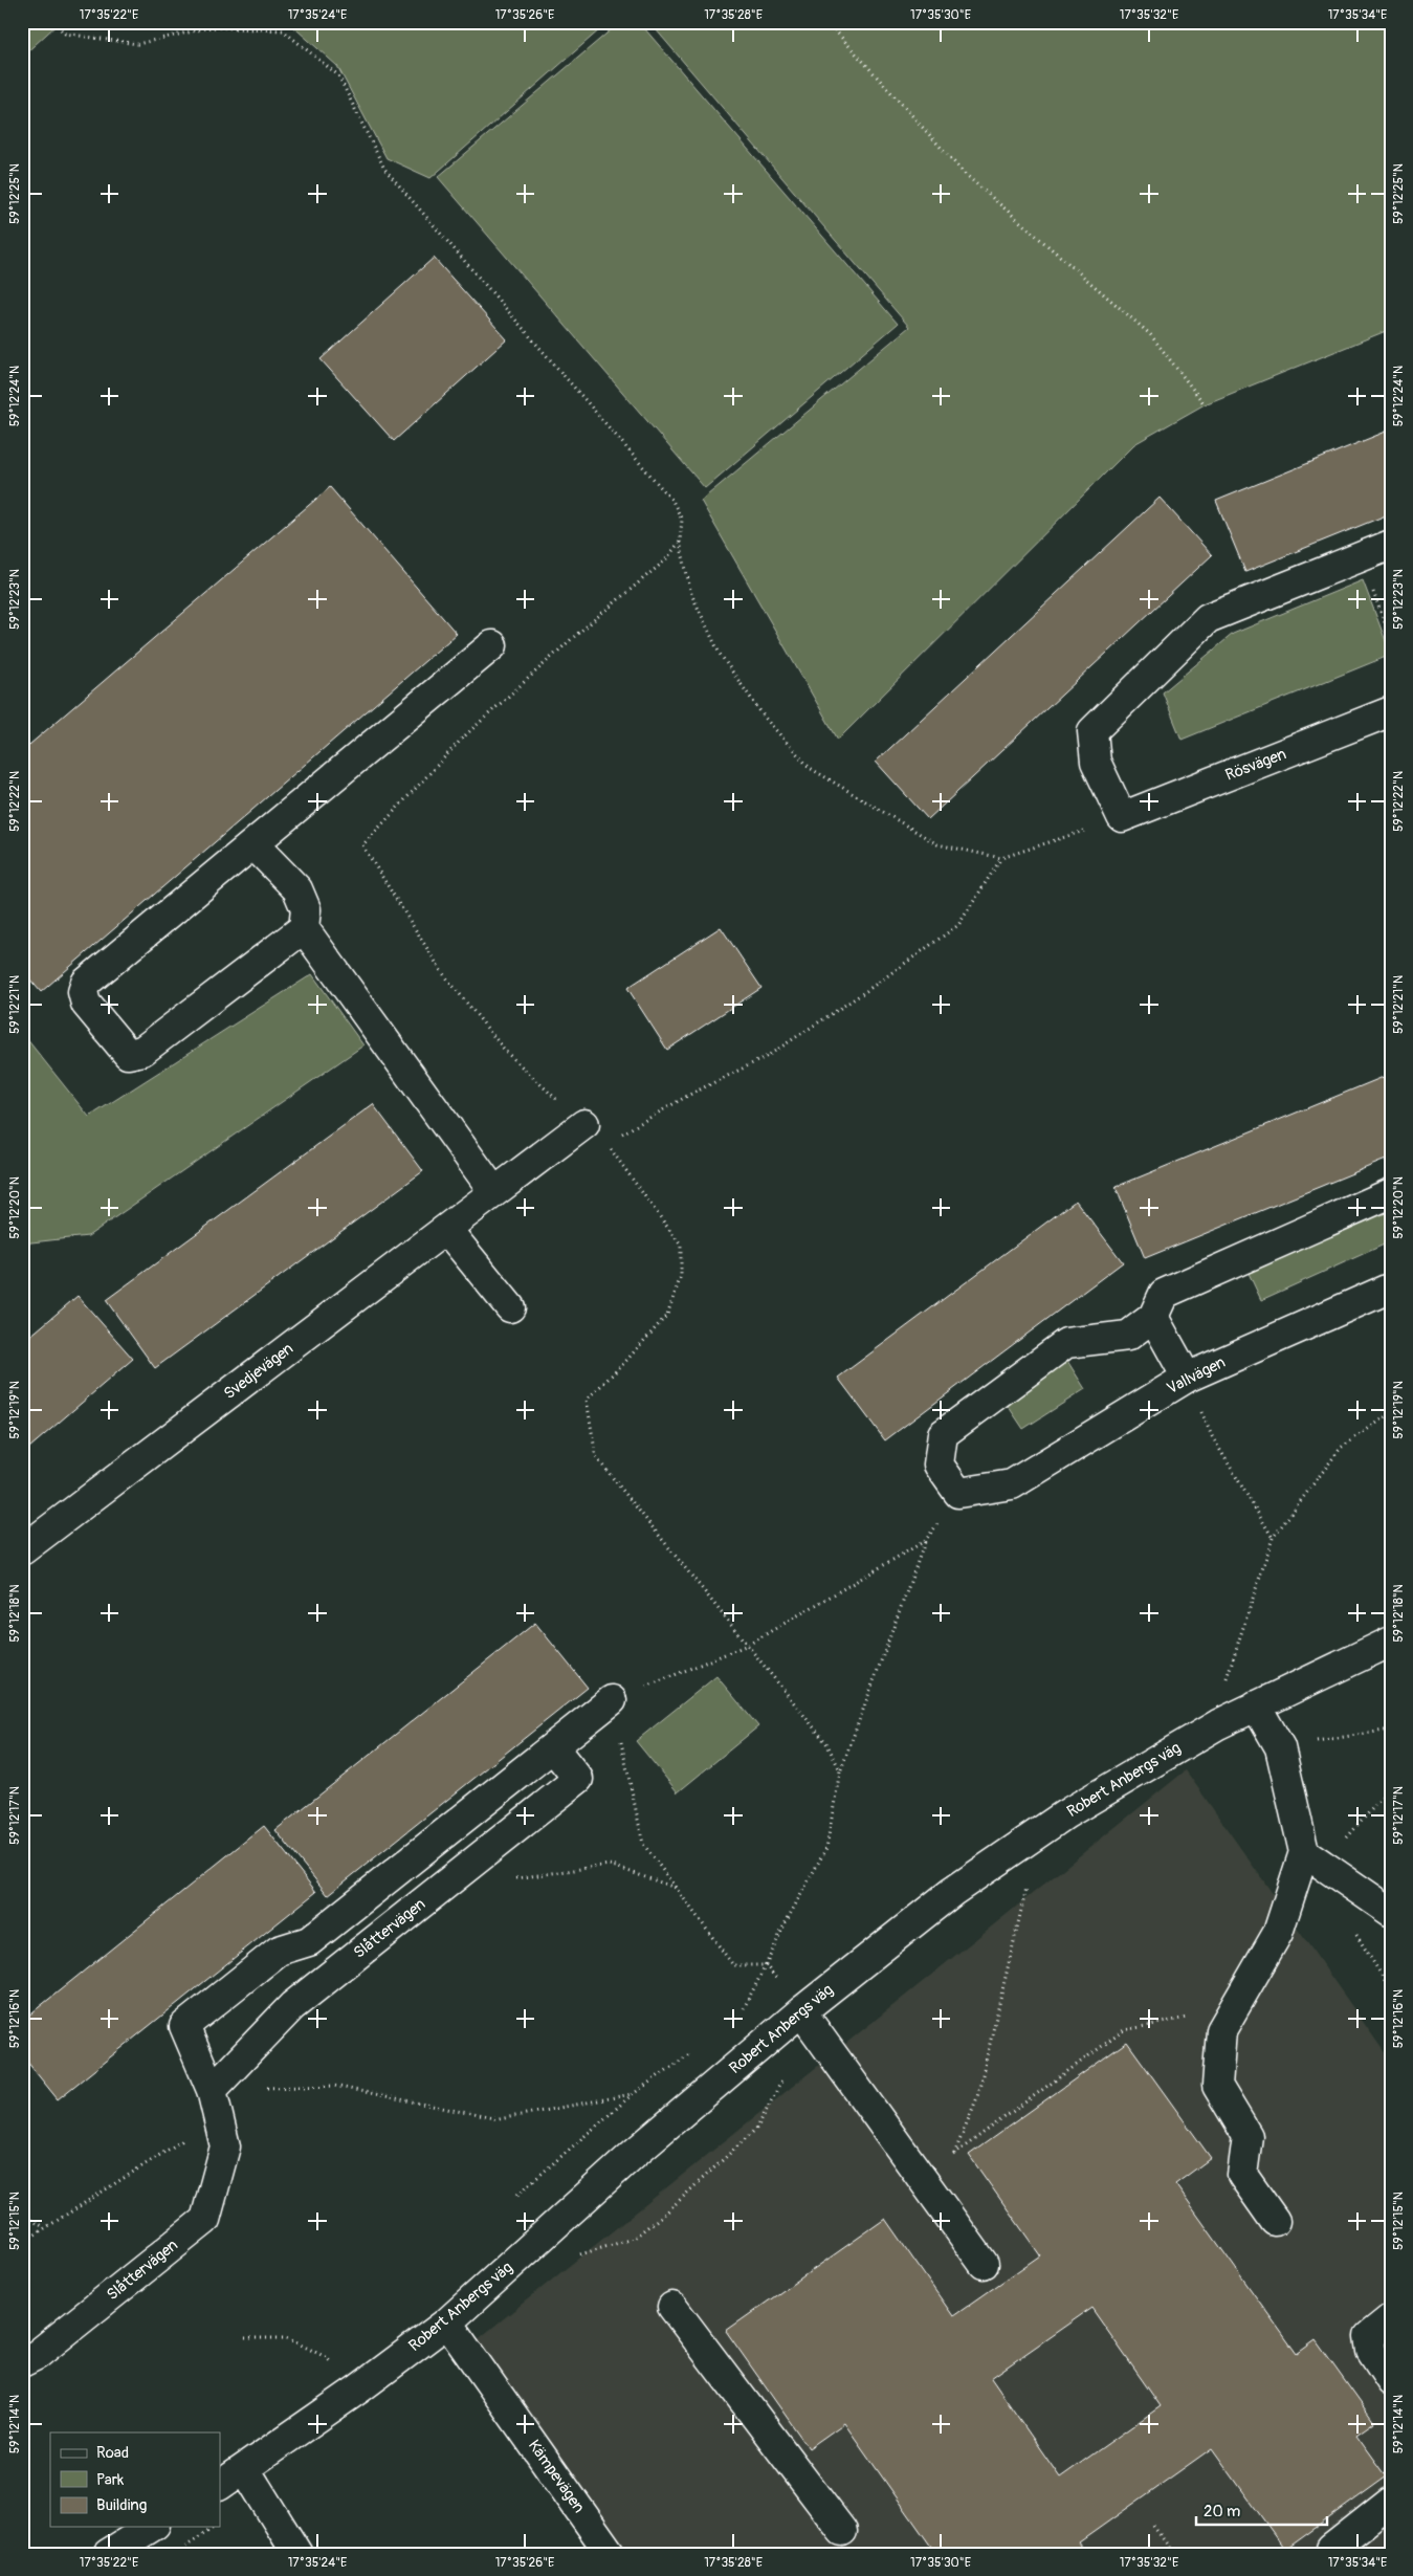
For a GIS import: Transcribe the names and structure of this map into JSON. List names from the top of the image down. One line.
{"streets":{"street":["Rösvägen","Svedjevägen","Vallvägen","Robert Anbergs väg","Slåttervägen","Kämpevägen"]},"crossings":[["Robert Anbergs väg","Kämpevägen"]],"legend":["Road","Park","Building"],"scale_bar":"20 m","coordinates":["17°35'22\"E","17°35'24\"E","17°35'26\"E","17°35'28\"E","17°35'30\"E","17°35'32\"E","17°35'34\"E","59°12'25\"N","59°12'24\"N","59°12'23\"N","59°12'22\"N","59°12'21\"N","59°12'20\"N","59°12'19\"N","59°12'18\"N","59°12'17\"N","59°12'16\"N","59°12'15\"N","59°12'14\"N"]}
